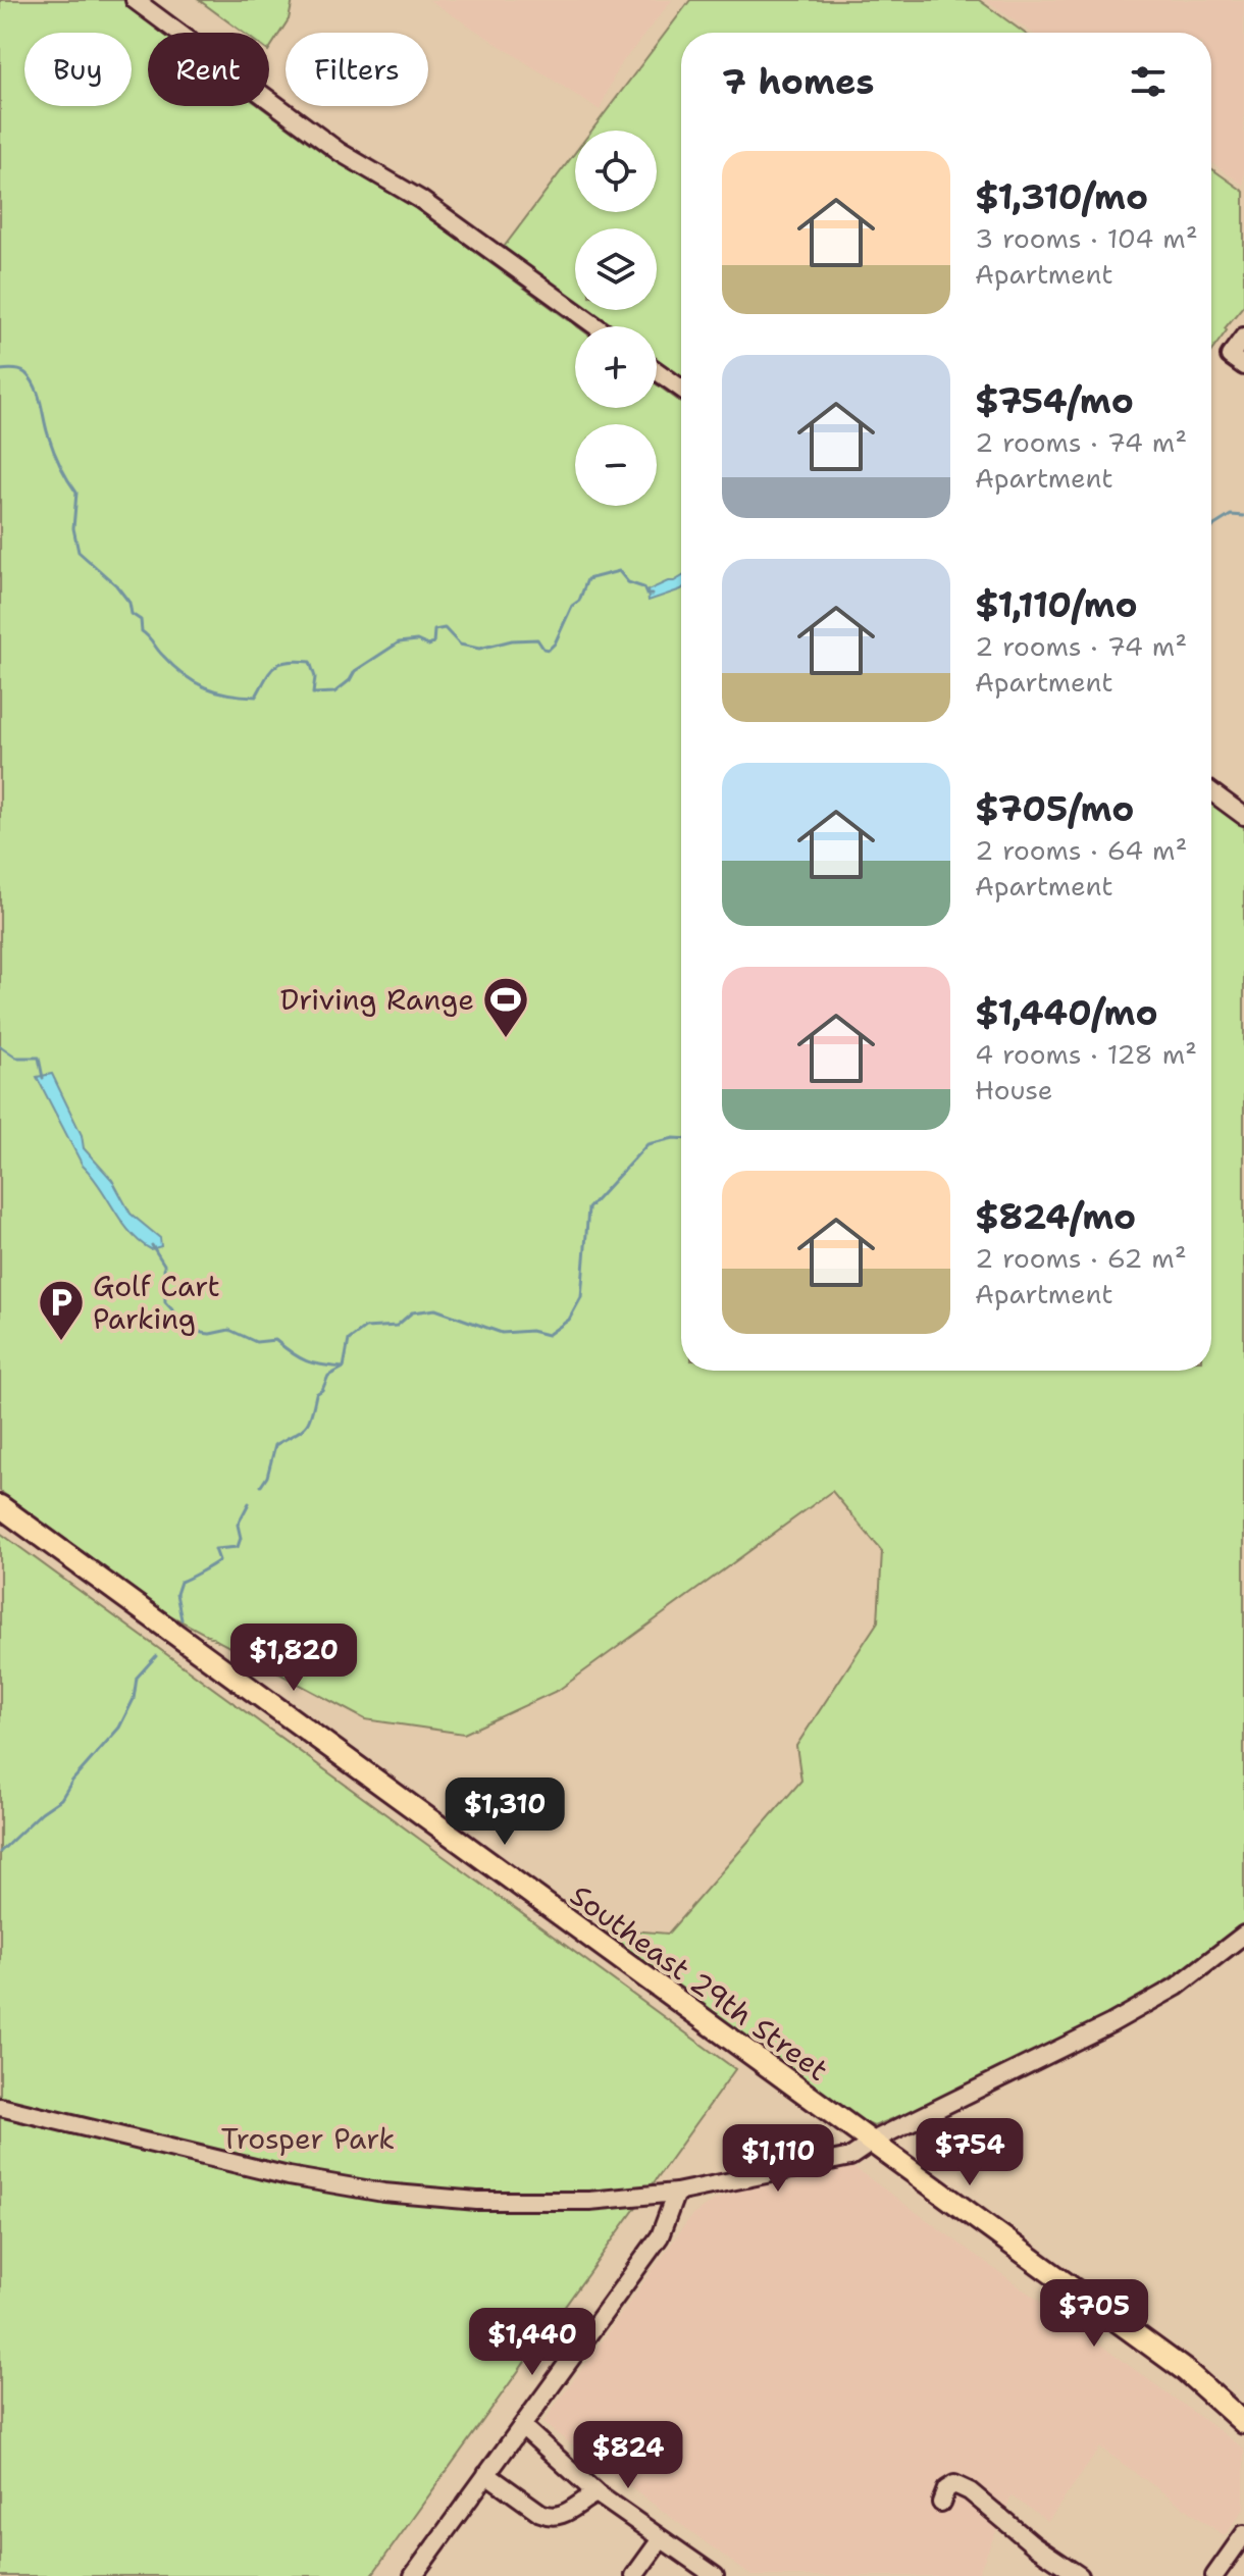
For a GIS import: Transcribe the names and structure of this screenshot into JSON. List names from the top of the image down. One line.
{"streets":{"main road":["Southeast 29th Street"]},"parks":["Trosper Park"],"places":{"sports":["Driving Range"],"parking":["Golf Cart Parking"]},"page":{"chip":["Buy","Rent","Filters"],"heading":"7 homes","map_buttons":["+","−"],"list":[{"name":"$1,310/mo","note":"3 rooms · 104 m² · Apartment"},{"name":"$754/mo","note":"2 rooms · 74 m² · Apartment"},{"name":"$1,110/mo","note":"2 rooms · 74 m² · Apartment"},{"name":"$705/mo","note":"2 rooms · 64 m² · Apartment"},{"name":"$1,440/mo","note":"4 rooms · 128 m² · House"},{"name":"$824/mo","note":"2 rooms · 62 m² · Apartment"}],"price":["$1,820","$1,310","$754","$1,110","$705","$1,440","$824"]}}
